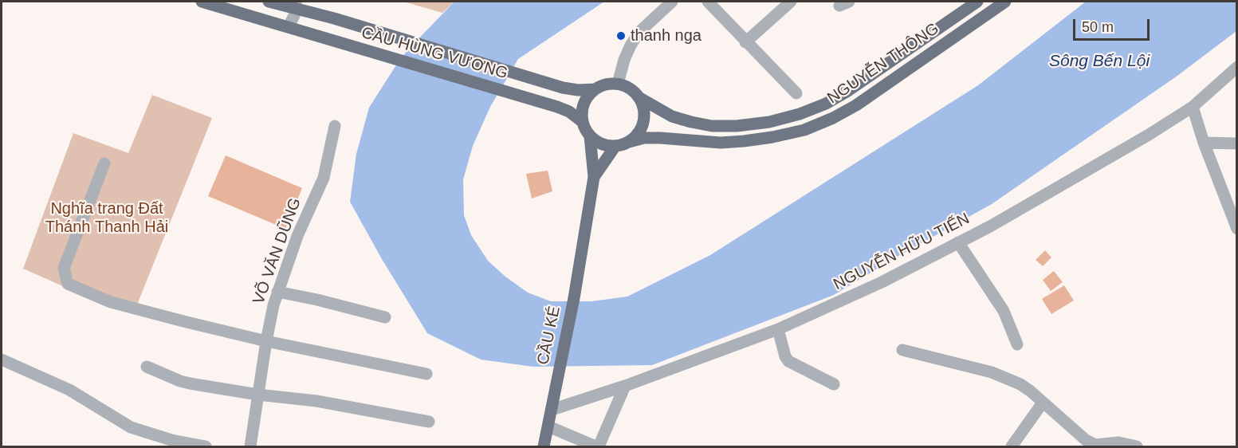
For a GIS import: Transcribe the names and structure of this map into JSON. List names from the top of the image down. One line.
{"streets":{"main road":["CẦU HÙNG VƯƠNG","NGUYỄN THÔNG","CẦU KÉ"],"street":["VÕ VĂN DŨNG","NGUYỄN HỮU TIẾN"]},"crossings":[["CẦU HÙNG VƯƠNG","NGUYỄN THÔNG"],["NGUYỄN HỮU TIẾN","CẦU KÉ"]],"water":["Sông Bến Lội"],"parks":["Nghĩa trang Đất Thánh Thanh Hải"],"places":["thanh nga"],"scale_bar":"50 m"}
